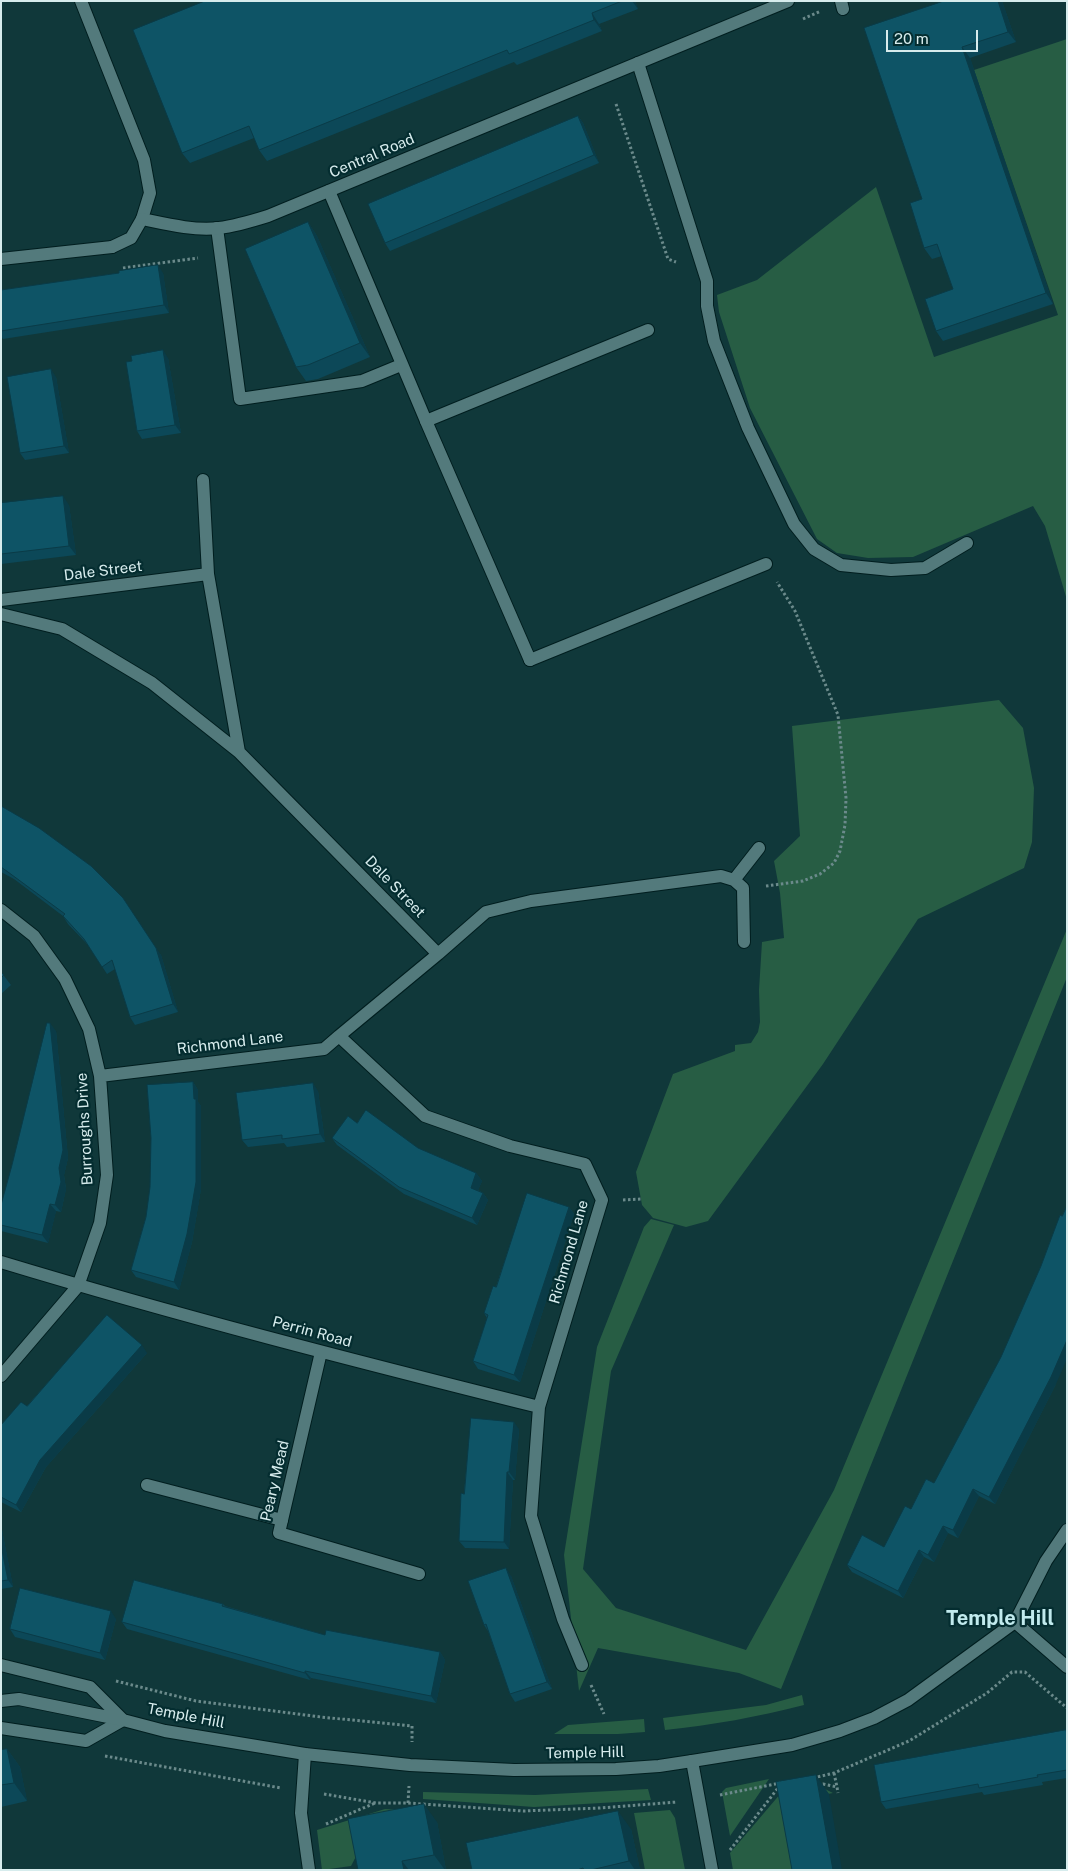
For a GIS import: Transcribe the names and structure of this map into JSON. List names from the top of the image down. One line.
{"streets":{"street":["Central Road","Dale Street","Richmond Lane","Burroughs Drive","Perrin Road","Peary Mead","Temple Hill"]},"crossings":[["Richmond Lane","Burroughs Drive"],["Richmond Lane","Perrin Road"],["Burroughs Drive","Perrin Road"],["Perrin Road","Peary Mead"]],"districts":["Temple Hill"],"scale_bar":"20 m"}
